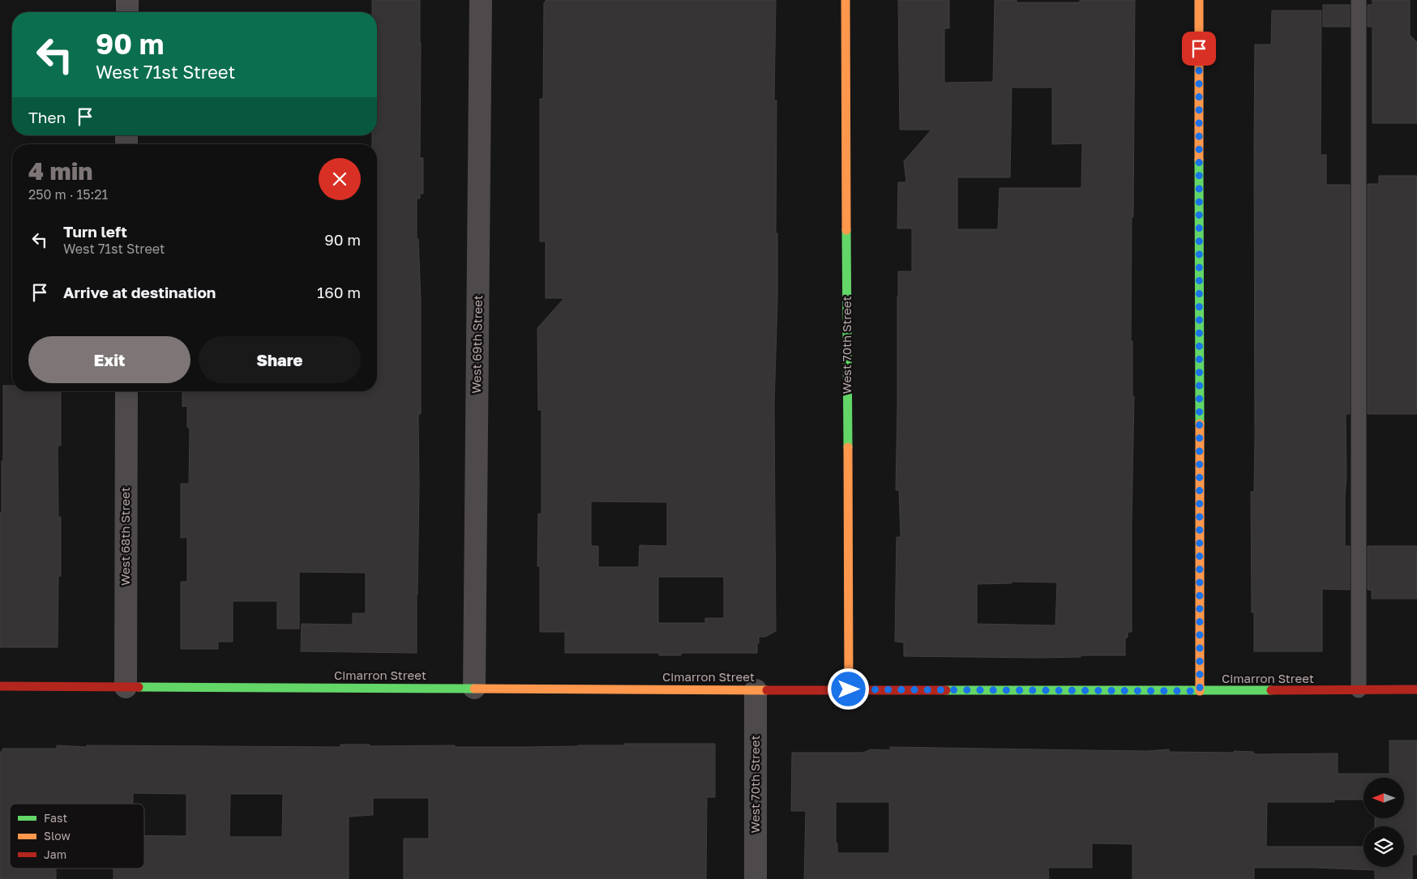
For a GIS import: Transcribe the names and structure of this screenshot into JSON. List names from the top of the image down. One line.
{"streets":{"street":["West 69th Street","West 70th Street","West 68th Street","Cimarron Street"]},"crossings":[["West 69th Street","Cimarron Street"],["West 70th Street","Cimarron Street"],["West 68th Street","Cimarron Street"]],"legend":["Fast","Slow","Jam"],"north":"left","page":{"turn":["90 m","West 71st Street"],"then":"Then","heading":["4 min","250 m · 15:21"],"list":[{"name":"Turn left","note":"West 71st Street","value":"90 m"},{"name":"Arrive at destination","value":"160 m"}],"buttons":["Exit","Share"]}}
